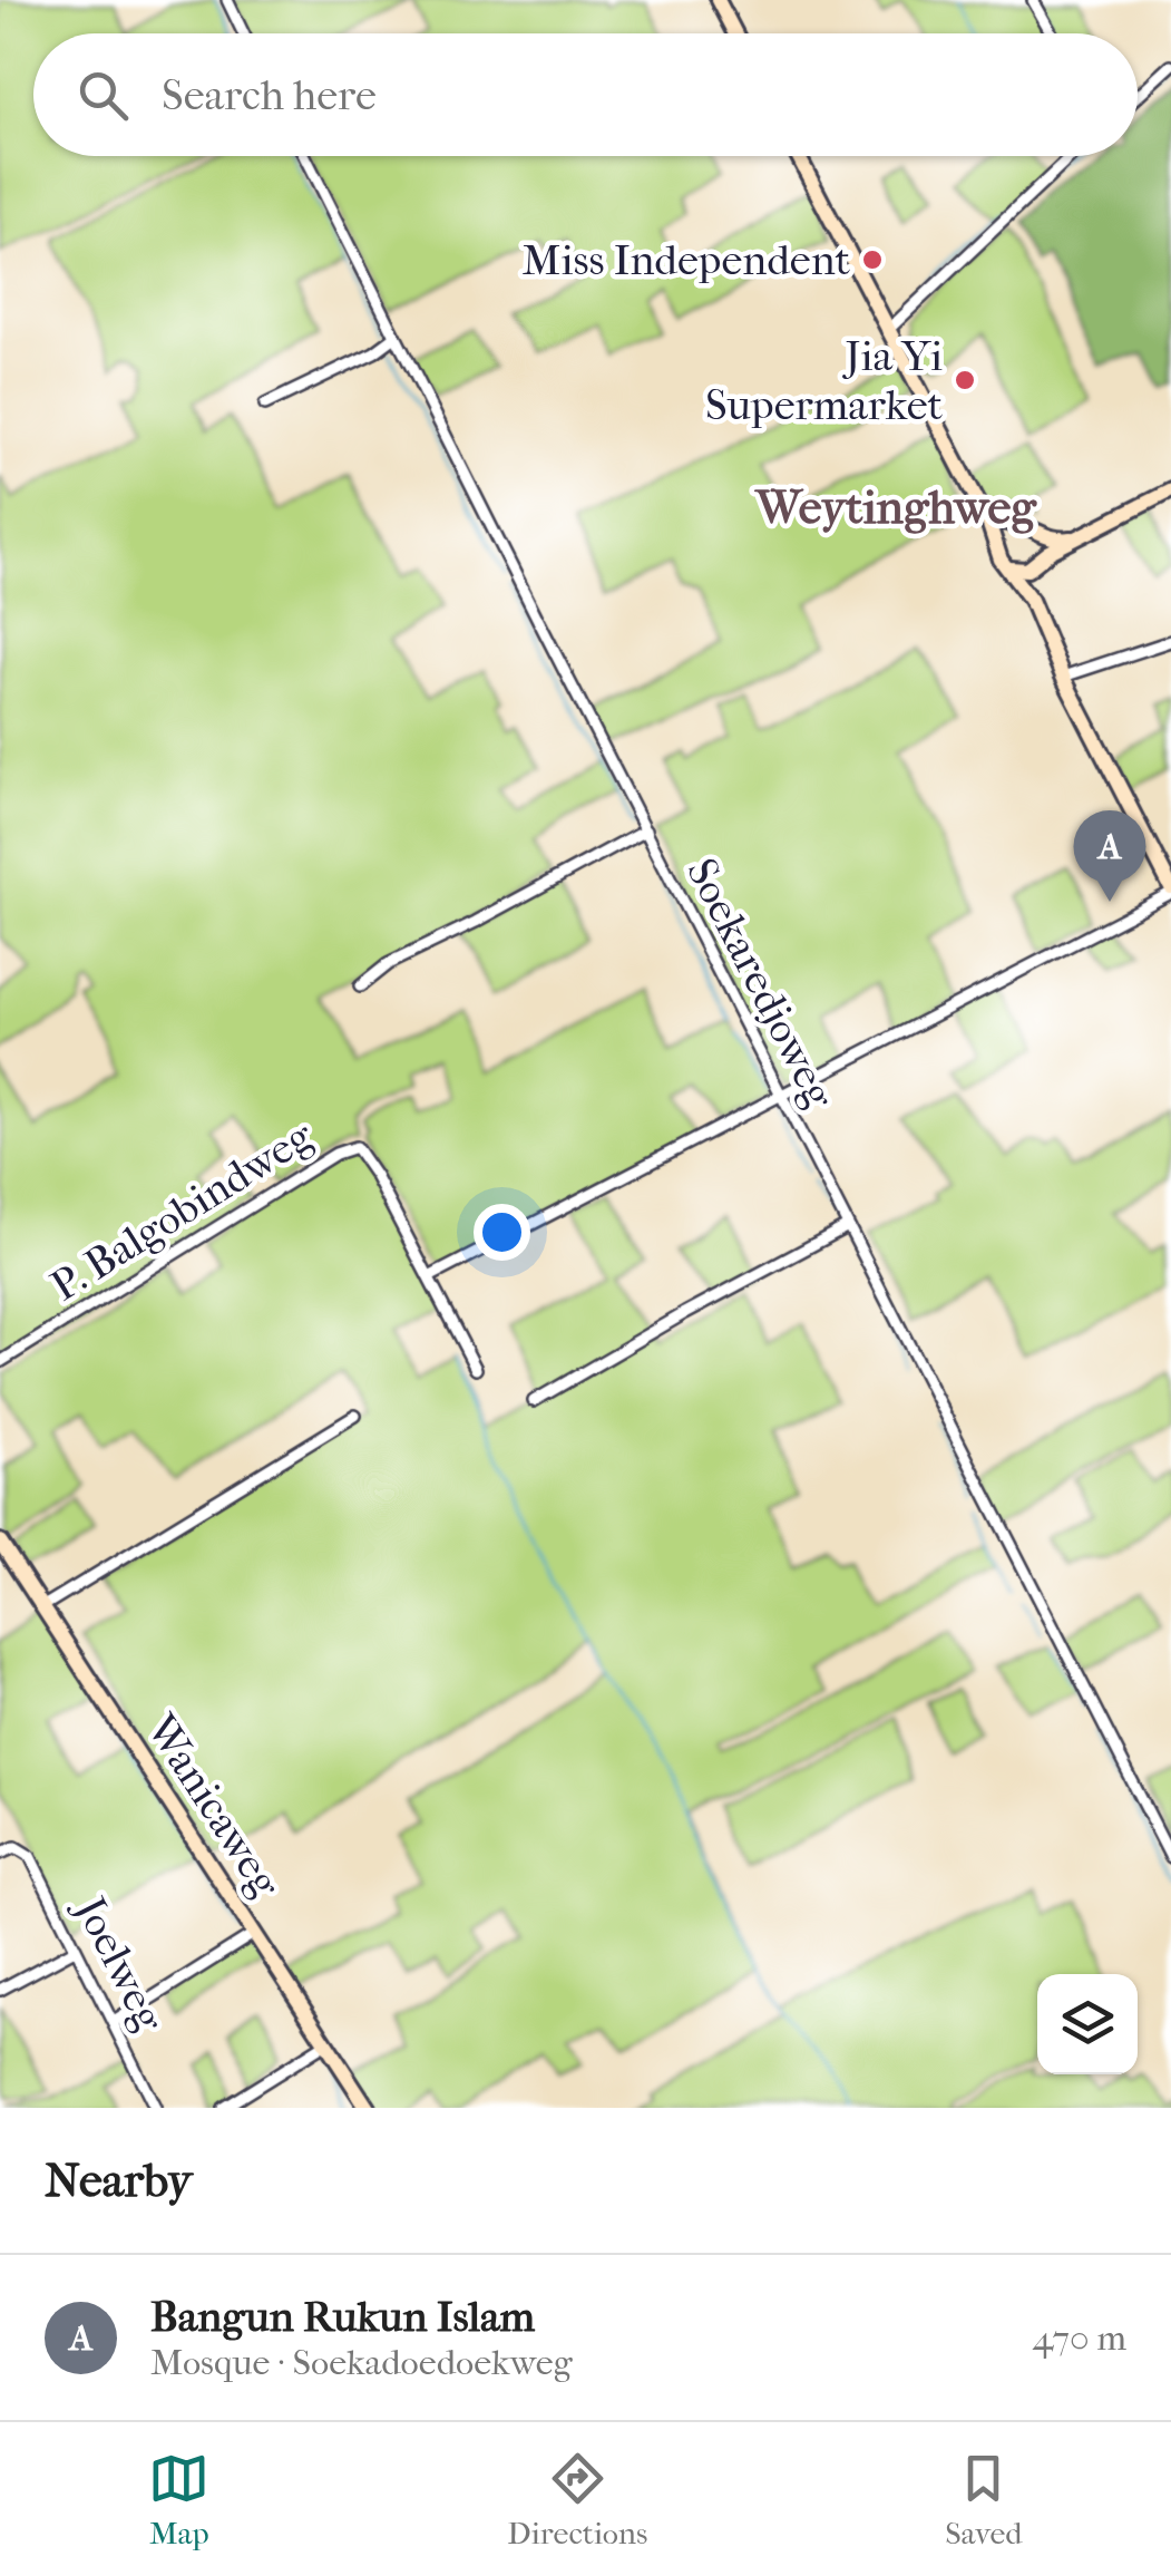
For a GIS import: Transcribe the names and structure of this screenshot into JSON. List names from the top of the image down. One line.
{"streets":{"main road":["Wanicaweg"],"street":["Soekaredjoweg","P. Balgobindweg","Joelweg"]},"districts":["Weytinghweg"],"places":["Miss Independent","Jia Yi Supermarket"],"page":{"search":"Search here","pins":"A","heading":"Nearby","list":[{"mark":"A","name":"Bangun Rukun Islam","note":"Mosque · Soekadoedoekweg","value":"470 m"}],"nav":["Map","Directions","Saved"]}}
